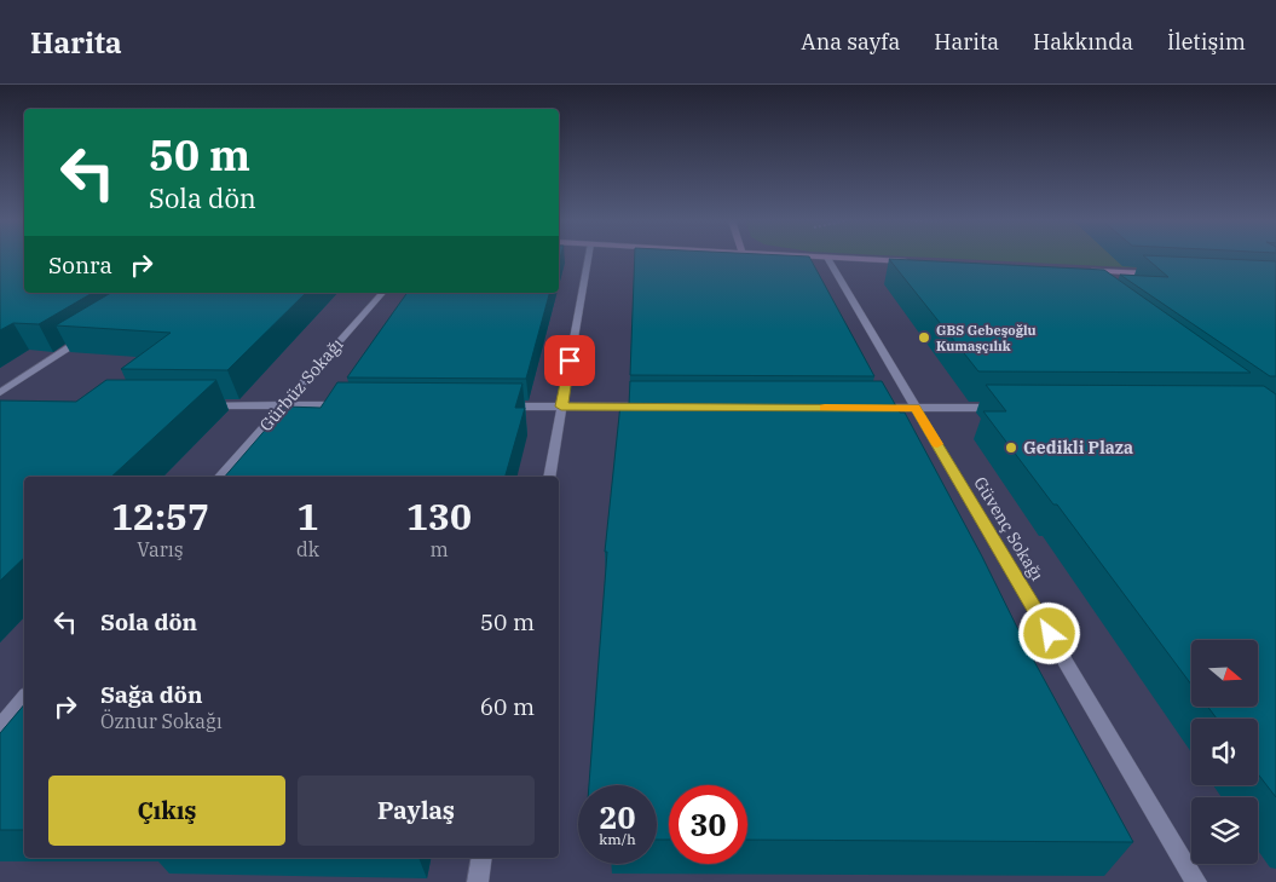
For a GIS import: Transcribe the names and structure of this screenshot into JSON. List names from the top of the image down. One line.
{"streets":{"street":["Gürbüz Sokağı","Güvenç Sokağı"]},"places":["GBS Gebeşoğlu Kumaşçılık","Gedikli Plaza"],"north":"right","page":{"header":"Harita","nav":["Ana sayfa","Harita","Hakkında","İletişim"],"turn":["50 m","Sola dön"],"then":"Sonra","eta":["12:57","Varış","1","dk","130","m"],"list":[{"name":"Sola dön","value":"50 m"},{"name":"Sağa dön","note":"Öznur Sokağı","value":"60 m"}],"buttons":["Çıkış","Paylaş"],"speed":"20 km/h","limit":"30"}}
